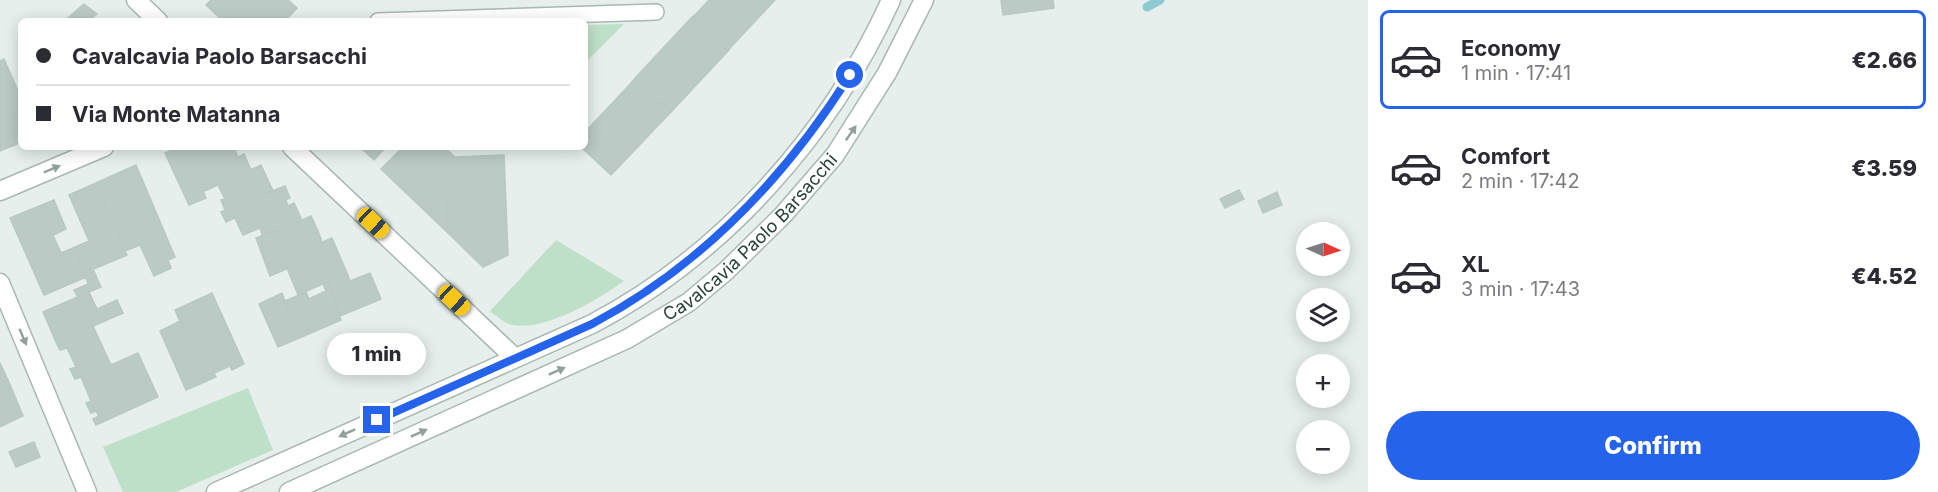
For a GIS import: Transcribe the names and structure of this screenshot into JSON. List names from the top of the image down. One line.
{"streets":{"street":["Cavalcavia Paolo Barsacchi"]},"north":"right","page":{"list":[{"name":"Economy","note":"1 min · 17:41","value":"€2.66"},{"name":"Comfort","note":"2 min · 17:42","value":"€3.59"},{"name":"XL","note":"3 min · 17:43","value":"€4.52"}],"banner":["Cavalcavia Paolo Barsacchi","Via Monte Matanna"],"map_buttons":["+","−"],"bubble":"1 min","buttons":"Confirm"}}
